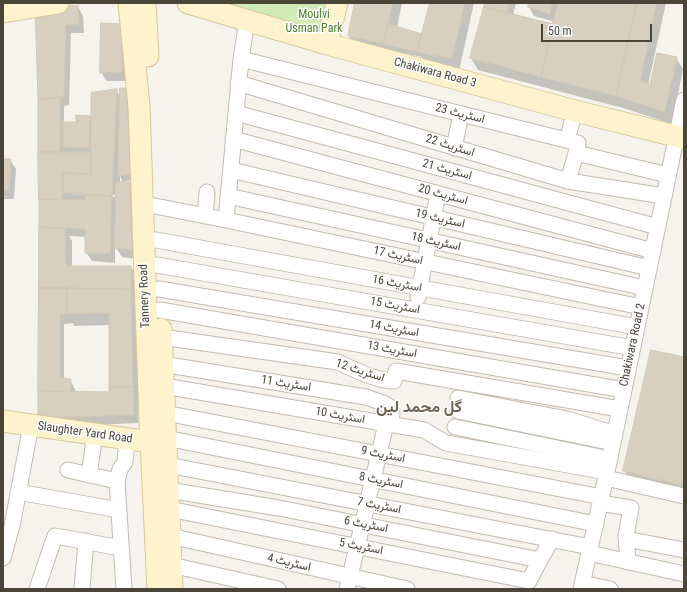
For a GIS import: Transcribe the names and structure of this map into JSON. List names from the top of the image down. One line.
{"streets":{"main road":["Chakiwara Road 3","Tannery Road","Slaughter Yard Road"],"street":["اسٹریٹ 23","اسٹریٹ 22","اسٹریٹ 21","اسٹریٹ 20","اسٹریٹ 19","اسٹریٹ 18","اسٹریٹ 17","اسٹریٹ 16","اسٹریٹ 15","اسٹریٹ 14","Chakiwara Road 2","اسٹریٹ 13","اسٹریٹ 12","اسٹریٹ 11","اسٹریٹ 10","اسٹریٹ 9","اسٹریٹ 8","اسٹریٹ 7","اسٹریٹ 6","اسٹریٹ 5","اسٹریٹ 4"]},"crossings":[["Chakiwara Road 3","Chakiwara Road 2"],["اسٹریٹ 23","Chakiwara Road 2"],["اسٹریٹ 22","Chakiwara Road 2"],["اسٹریٹ 21","Chakiwara Road 2"],["اسٹریٹ 20","Chakiwara Road 2"],["اسٹریٹ 19","Chakiwara Road 2"],["اسٹریٹ 18","Chakiwara Road 2"],["اسٹریٹ 17","Tannery Road"],["اسٹریٹ 17","Chakiwara Road 2"],["اسٹریٹ 16","Tannery Road"],["اسٹریٹ 16","Chakiwara Road 2"],["Tannery Road","اسٹریٹ 15"],["Tannery Road","اسٹریٹ 14"],["Tannery Road","اسٹریٹ 13"],["Tannery Road","اسٹریٹ 12"],["Tannery Road","اسٹریٹ 11"],["Tannery Road","اسٹریٹ 10"],["Tannery Road","Slaughter Yard Road"],["Tannery Road","اسٹریٹ 9"],["Tannery Road","اسٹریٹ 8"],["Tannery Road","اسٹریٹ 7"],["Tannery Road","اسٹریٹ 6"],["Tannery Road","اسٹریٹ 5"],["Tannery Road","اسٹریٹ 4"],["اسٹریٹ 15","Chakiwara Road 2"],["اسٹریٹ 14","Chakiwara Road 2"],["Chakiwara Road 2","اسٹریٹ 13"],["Chakiwara Road 2","اسٹریٹ 12"],["Chakiwara Road 2","اسٹریٹ 10"],["Chakiwara Road 2","اسٹریٹ 9"],["Chakiwara Road 2","اسٹریٹ 8"],["Chakiwara Road 2","اسٹریٹ 7"],["Slaughter Yard Road","اسٹریٹ 8"],["اسٹریٹ 6","اسٹریٹ 5"]],"districts":["گل محمد لین"],"parks":["Moulvi Usman Park"],"scale_bar":"50 m"}
